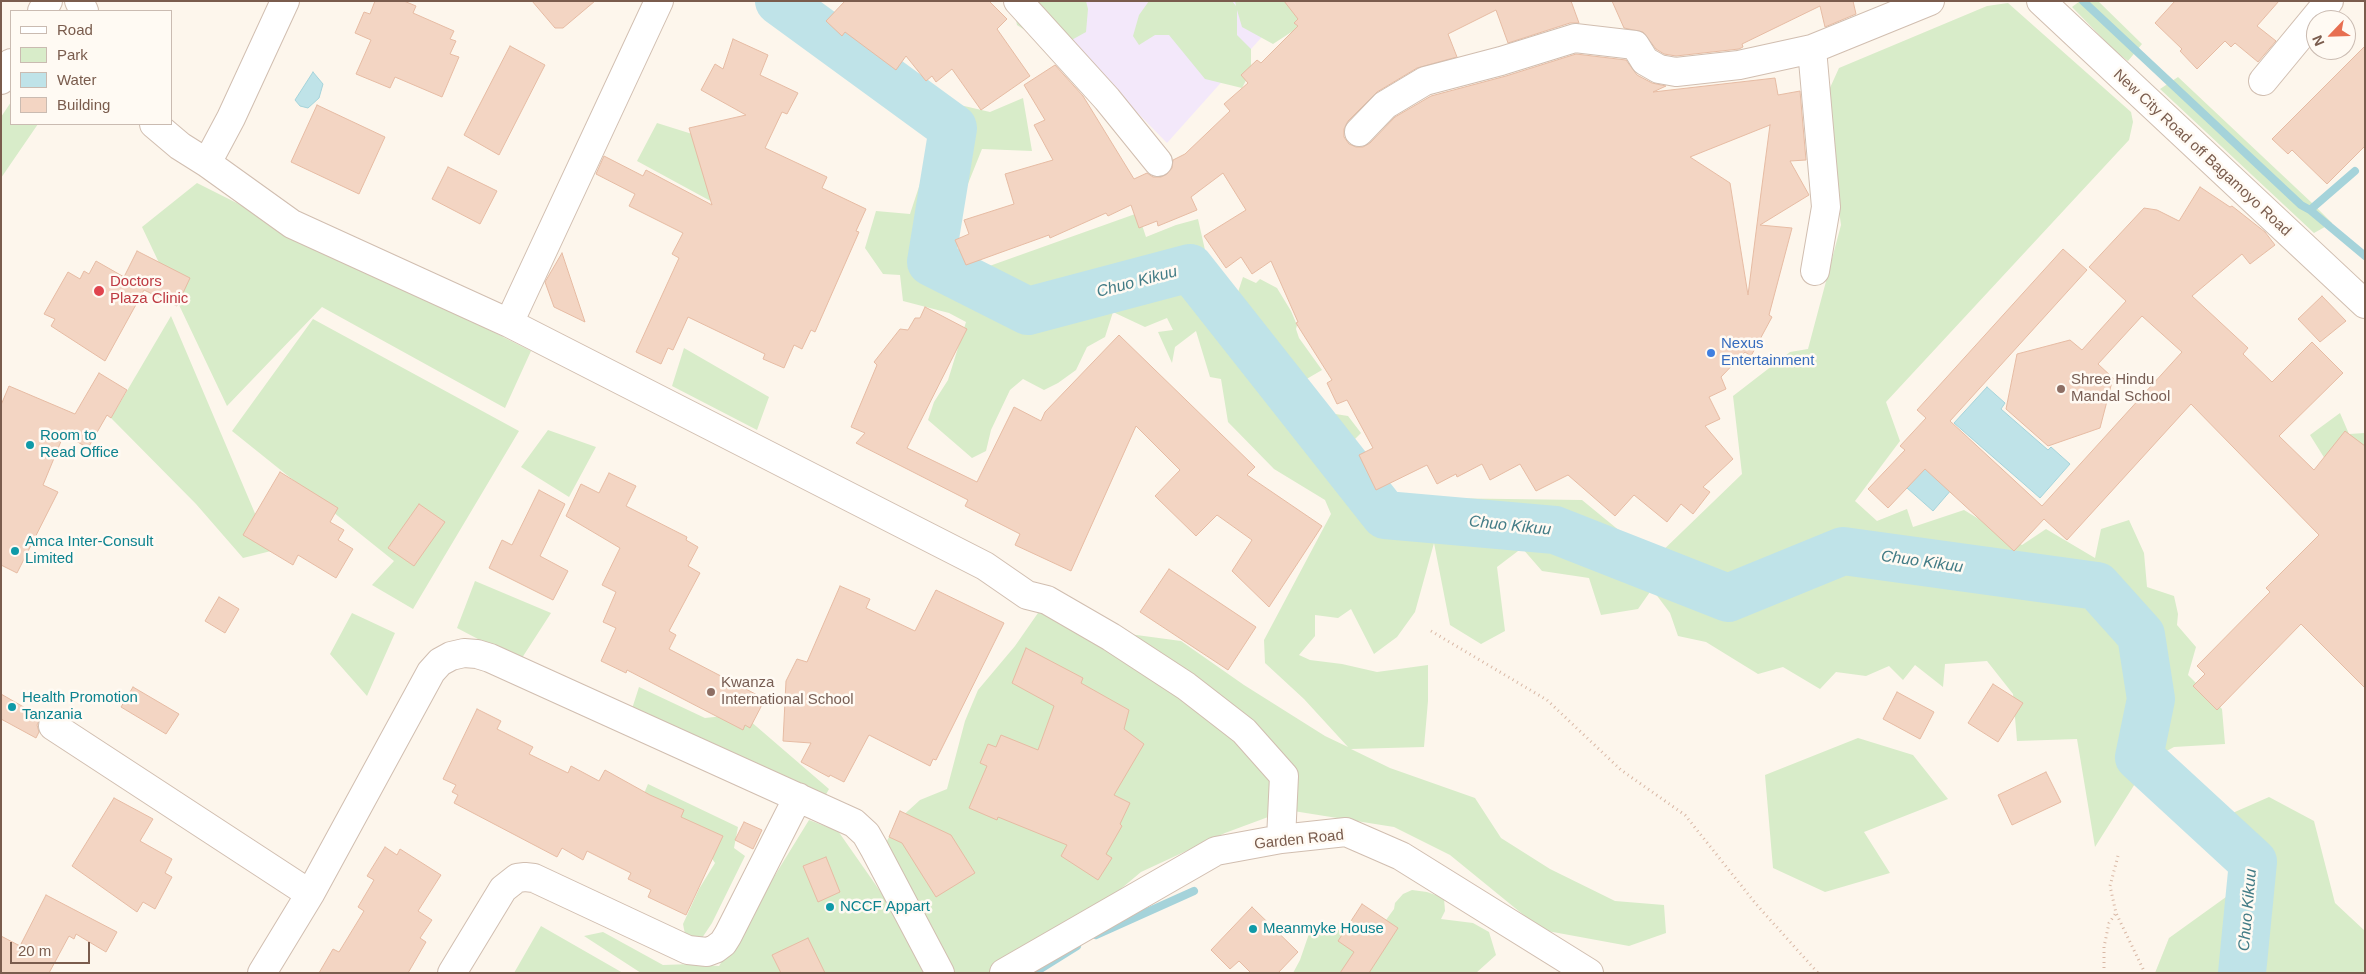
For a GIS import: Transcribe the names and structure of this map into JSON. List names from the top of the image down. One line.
{"streets":{"street":["New City Road off Bagamoyo Road","Garden Road"]},"water":["Chuo Kikuu"],"places":["Doctors Plaza Clinic","Nexus Entertainment","Shree Hindu Mandal School","Room to Read Office","Amca Inter-Consult Limited","Kwanza International School","Health Promotion Tanzania","NCCF Appart","Meanmyke House"],"legend":["Road","Park","Water","Building"],"scale_bar":"20 m","north":"bottom left"}
